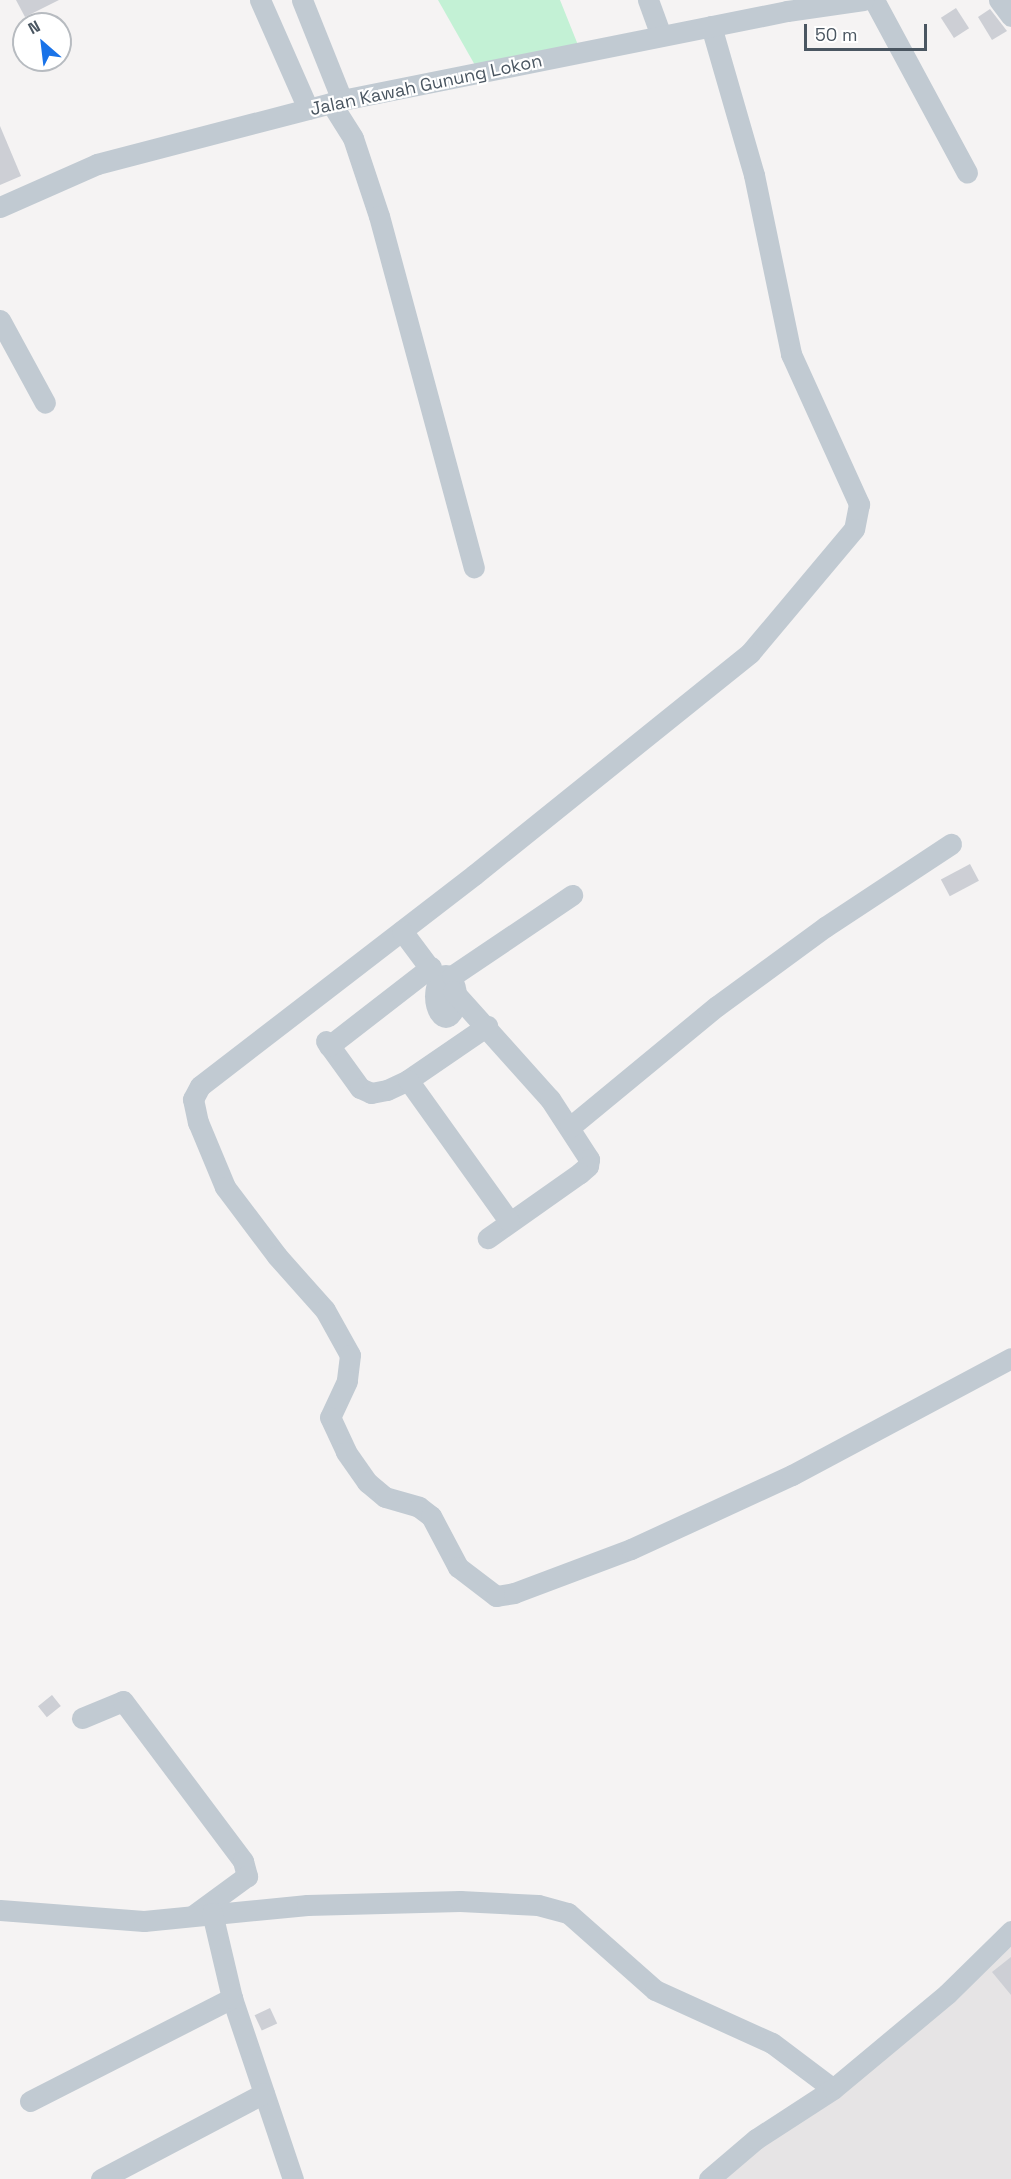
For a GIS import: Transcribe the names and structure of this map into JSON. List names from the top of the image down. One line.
{"streets":{"street":["Jalan Kawah Gunung Lokon"]},"scale_bar":"50 m","north":"top left"}
